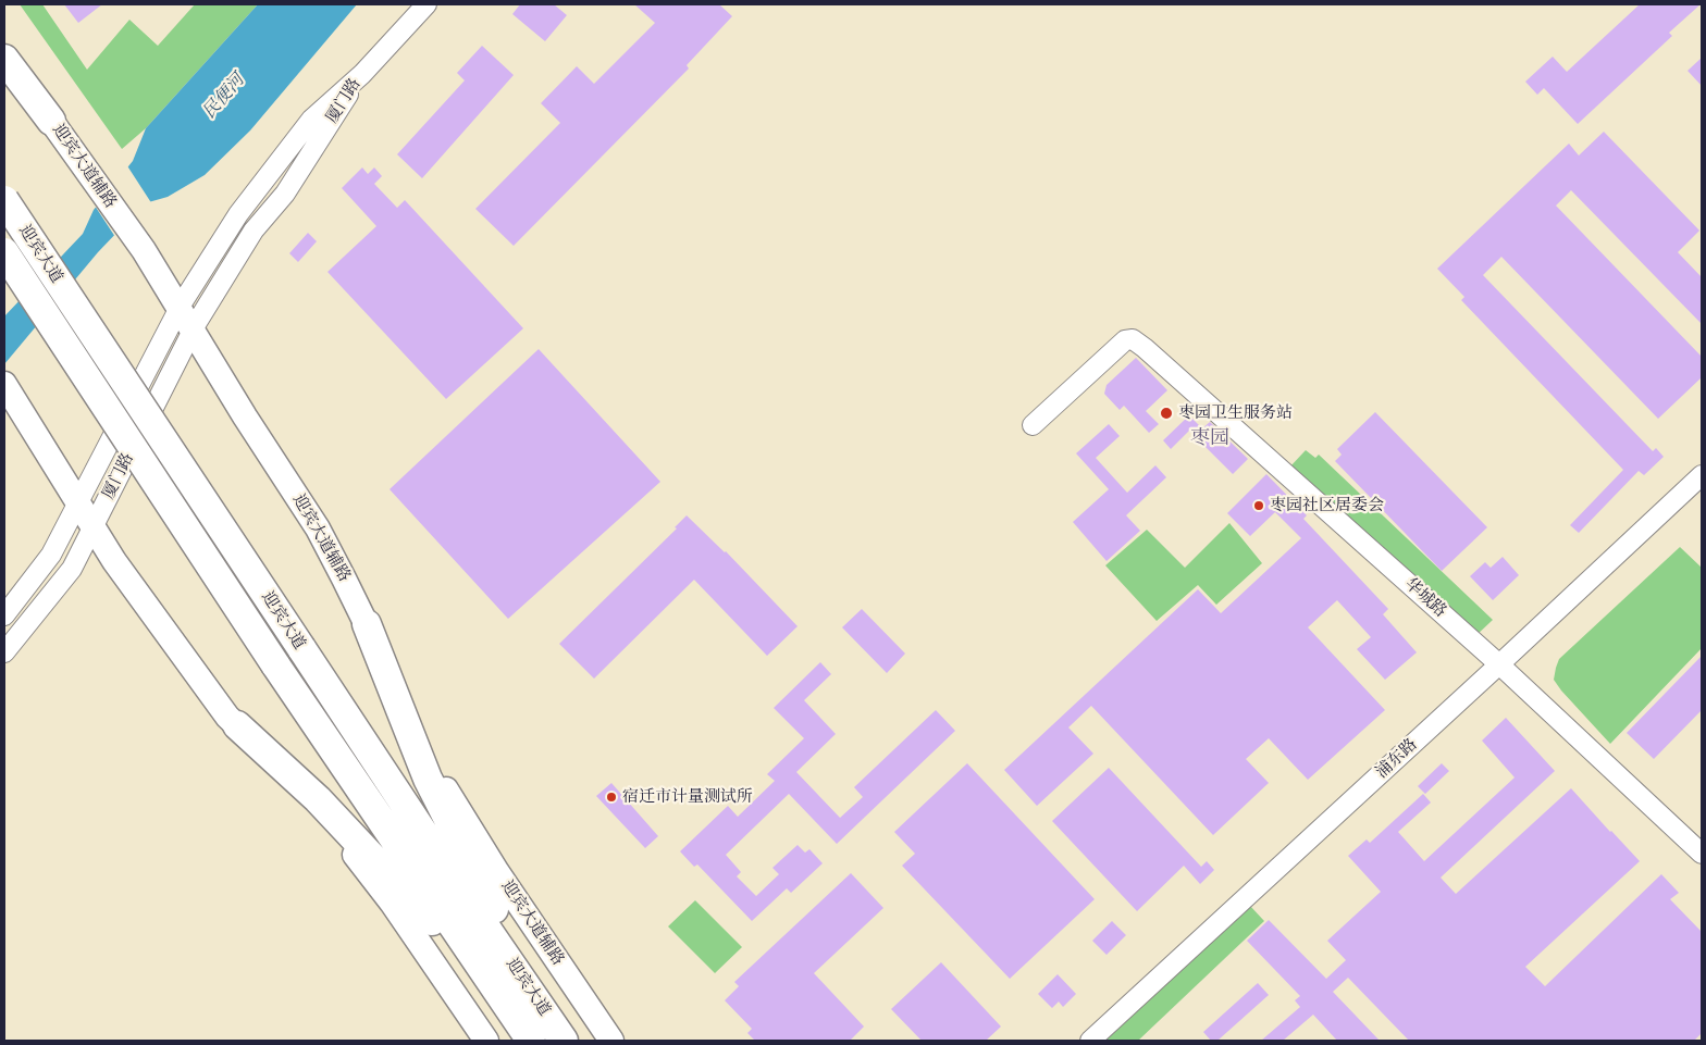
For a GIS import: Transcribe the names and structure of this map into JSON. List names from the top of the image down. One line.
{"streets":{"highway":["迎宾大道"],"main road":["迎宾大道辅路"],"street":["厦门路","华城路","浦东路"]},"crossings":[["厦门路","迎宾大道辅路"],["华城路","浦东路"]],"districts":["枣园"],"water":["民便河"],"places":["枣园卫生服务站","枣园社区居委会","宿迁市计量测试所"]}
